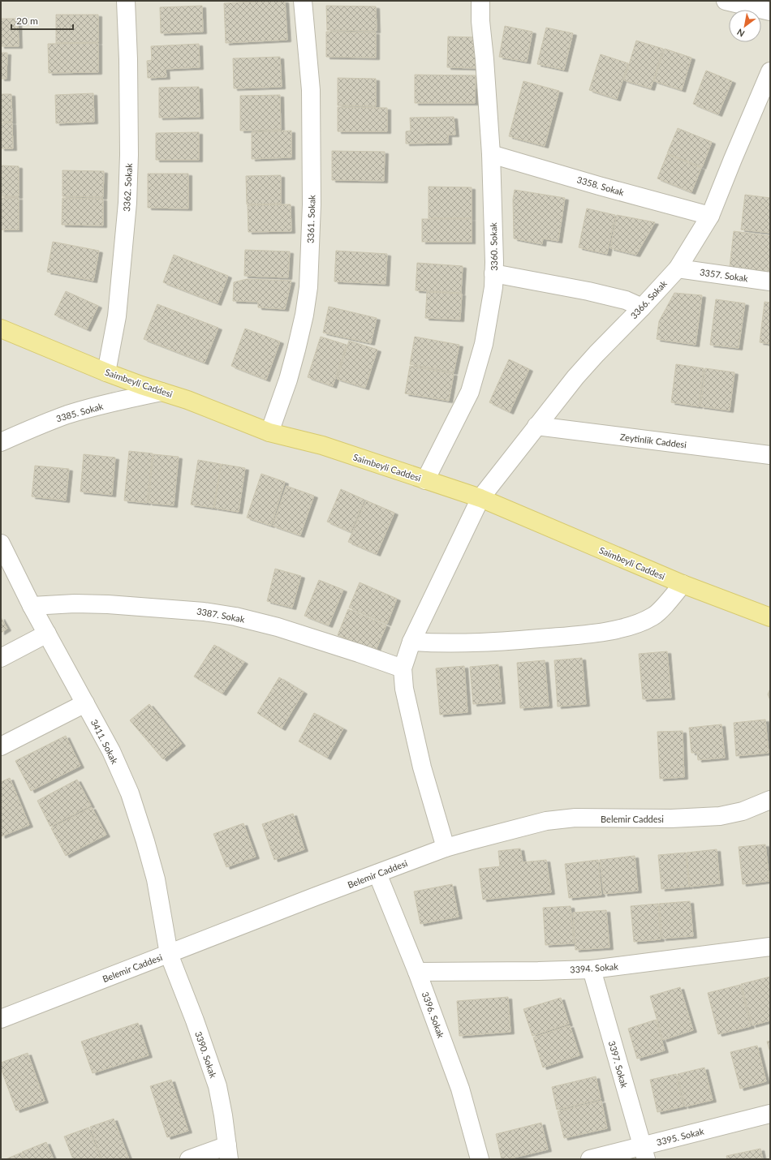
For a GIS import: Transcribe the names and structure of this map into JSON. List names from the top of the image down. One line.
{"streets":{"main road":["Saimbeyli Caddesi"],"street":["3358. Sokak","3362. Sokak","3361. Sokak","3360. Sokak","3357. Sokak","3366. Sokak","3385. Sokak","Zeytinlik Caddesi","3387. Sokak","3411. Sokak","Belemir Caddesi","3394. Sokak","3396. Sokak","3390. Sokak","3397. Sokak","3395. Sokak"]},"crossings":[["3358. Sokak","3360. Sokak"],["3358. Sokak","3366. Sokak"],["3362. Sokak","Saimbeyli Caddesi"],["3361. Sokak","Saimbeyli Caddesi"],["3360. Sokak","Saimbeyli Caddesi"],["3357. Sokak","3366. Sokak"],["3366. Sokak","Saimbeyli Caddesi"],["3366. Sokak","Zeytinlik Caddesi"],["3366. Sokak","3387. Sokak"],["Saimbeyli Caddesi","3385. Sokak"],["3387. Sokak","3411. Sokak"],["3411. Sokak","Belemir Caddesi"],["3411. Sokak","3390. Sokak"],["Belemir Caddesi","3396. Sokak"],["Belemir Caddesi","3390. Sokak"],["3394. Sokak","3396. Sokak"],["3394. Sokak","3397. Sokak"],["3397. Sokak","3395. Sokak"]],"scale_bar":"20 m","north":"bottom left"}
